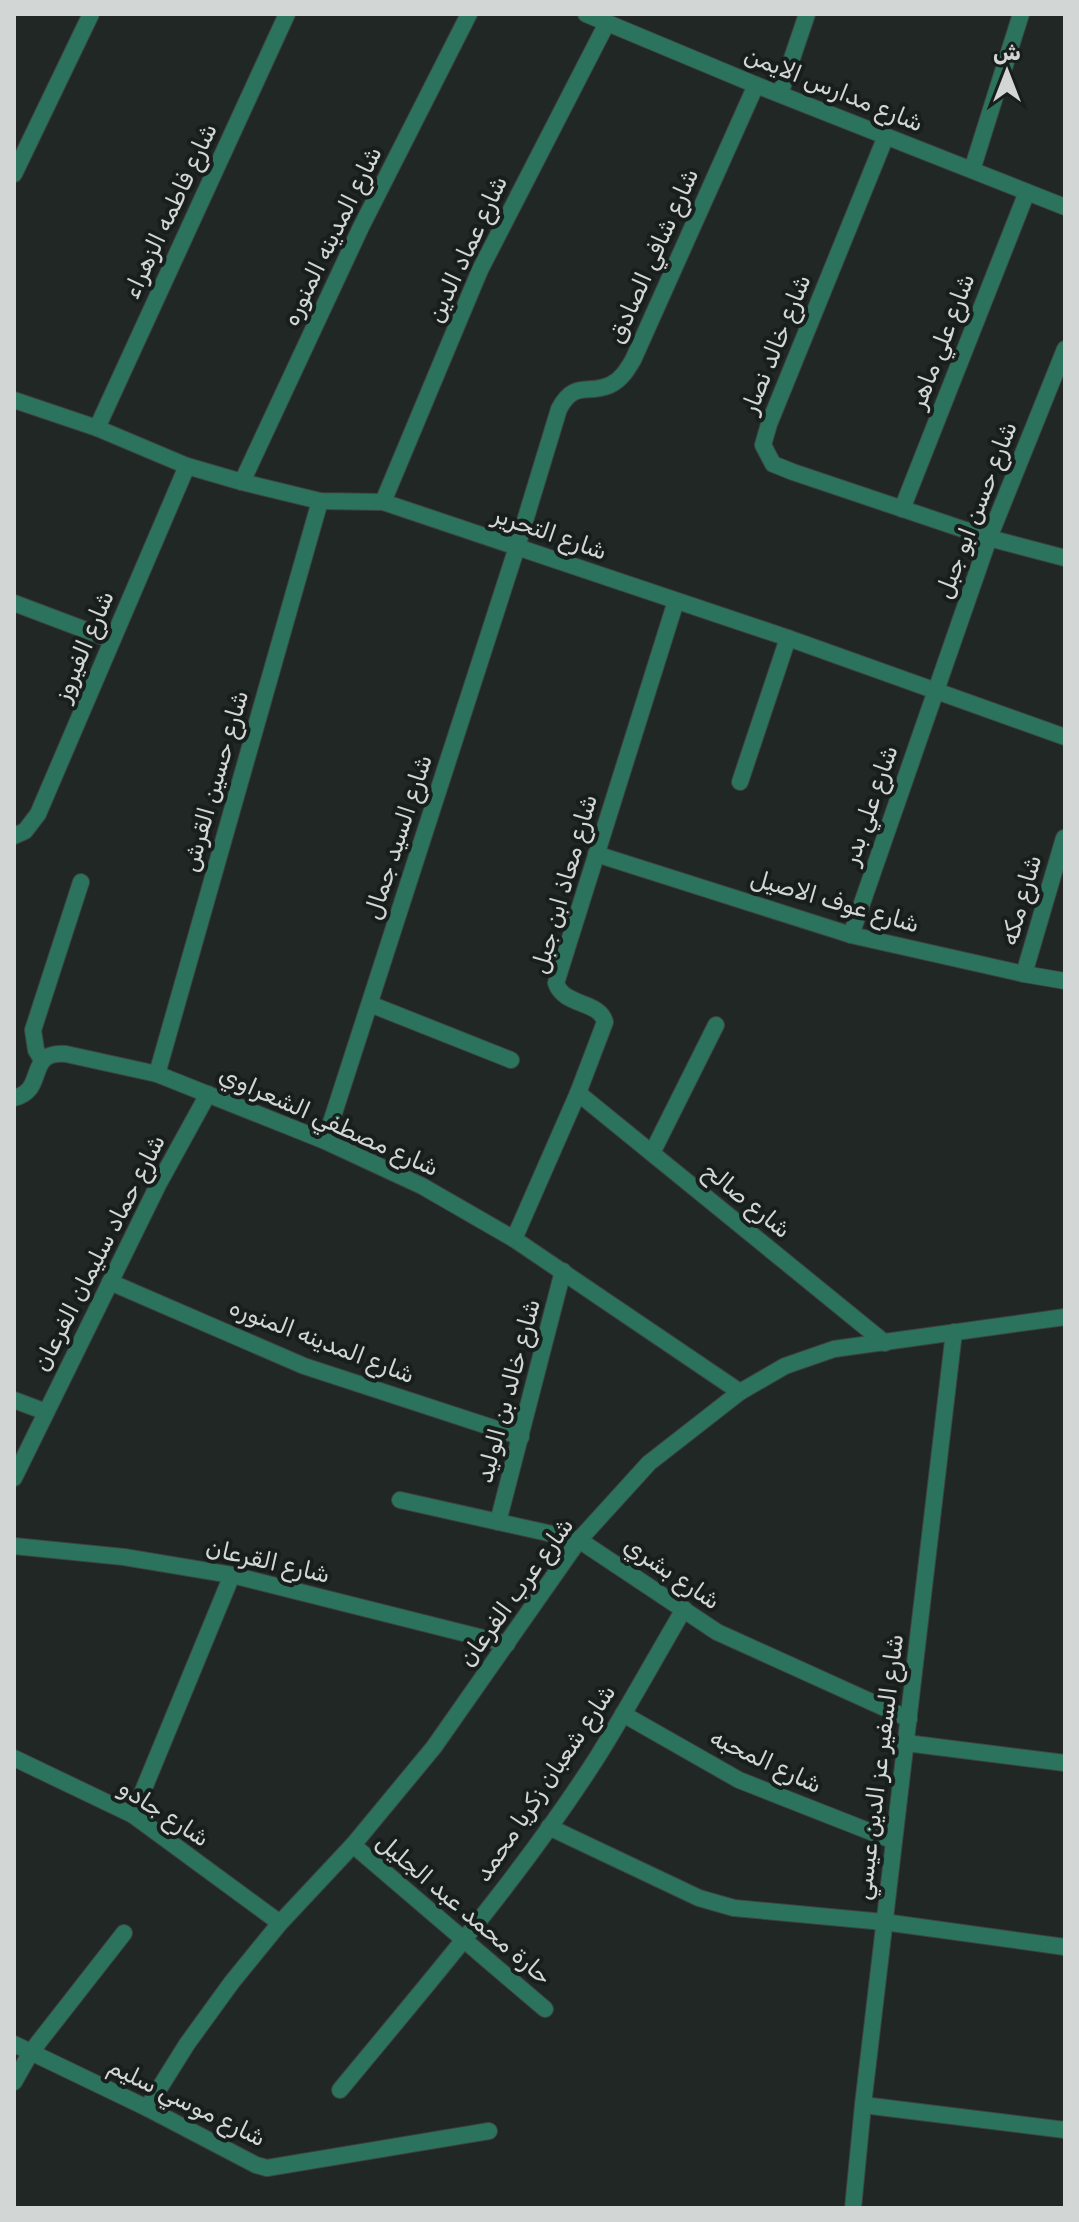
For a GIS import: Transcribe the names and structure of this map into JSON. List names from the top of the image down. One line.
{"streets":{"street":["شارع مدارس الايمن","شارع فاطمه الزهراء","شارع المدينه المنوره","شارع عماد الدين","شارع شافي الصادق","شارع علي ماهر","شارع خالد نصار","شارع حسن ابو جبل","شارع التحرير","شارع الفيروز","شارع حسين القرش","شارع علي بدر","شارع السيد جمال","شارع معاذ ابن جبل","شارع مكه","شارع عوف الاصيل","شارع مصطفي الشعراوي","شارع صالح","شارع حماد سليمان الفرعان","شارع خالد بن الوليد","شارع القرعان","شارع بشري","شارع عرب الفرعان","شارع المحبه","شارع السفير عز الدين عيسي","شارع شعبان زكريا محمد","شارع جادو","حارة محمد عبد الجليل","شارع موسي سليم"]},"crossings":[["شارع مدارس الايمن","شارع عماد الدين"],["شارع مدارس الايمن","شارع شافي الصادق"],["شارع مدارس الايمن","شارع علي ماهر"],["شارع مدارس الايمن","شارع خالد نصار"],["شارع فاطمه الزهراء","شارع التحرير"],["شارع المدينه المنوره","شارع التحرير"],["شارع المدينه المنوره","شارع حماد سليمان الفرعان"],["شارع المدينه المنوره","شارع خالد بن الوليد"],["شارع عماد الدين","شارع التحرير"],["شارع شافي الصادق","شارع التحرير"],["شارع شافي الصادق","شارع السيد جمال"],["شارع علي ماهر","شارع خالد نصار"],["شارع خالد نصار","شارع حسن ابو جبل"],["شارع حسن ابو جبل","شارع التحرير"],["شارع حسن ابو جبل","شارع علي بدر"],["شارع التحرير","شارع الفيروز"],["شارع التحرير","شارع حسين القرش"],["شارع التحرير","شارع علي بدر"],["شارع التحرير","شارع السيد جمال"],["شارع التحرير","شارع معاذ ابن جبل"],["شارع حسين القرش","شارع مصطفي الشعراوي"],["شارع علي بدر","شارع عوف الاصيل"],["شارع السيد جمال","شارع مصطفي الشعراوي"],["شارع معاذ ابن جبل","شارع عوف الاصيل"],["شارع معاذ ابن جبل","شارع مصطفي الشعراوي"],["شارع معاذ ابن جبل","شارع صالح"],["شارع مكه","شارع عوف الاصيل"],["شارع مصطفي الشعراوي","شارع حماد سليمان الفرعان"],["شارع مصطفي الشعراوي","شارع خالد بن الوليد"],["شارع مصطفي الشعراوي","شارع عرب الفرعان"],["شارع صالح","شارع عرب الفرعان"],["شارع خالد بن الوليد","شارع بشري"],["شارع القرعان","شارع عرب الفرعان"],["شارع بشري","شارع عرب الفرعان"],["شارع بشري","شارع السفير عز الدين عيسي"],["شارع بشري","شارع شعبان زكريا محمد"],["شارع عرب الفرعان","شارع السفير عز الدين عيسي"],["شارع عرب الفرعان","شارع جادو"],["شارع عرب الفرعان","حارة محمد عبد الجليل"],["شارع عرب الفرعان","شارع موسي سليم"],["شارع المحبه","شارع السفير عز الدين عيسي"],["شارع المحبه","شارع شعبان زكريا محمد"],["شارع شعبان زكريا محمد","حارة محمد عبد الجليل"]],"north":"top"}
